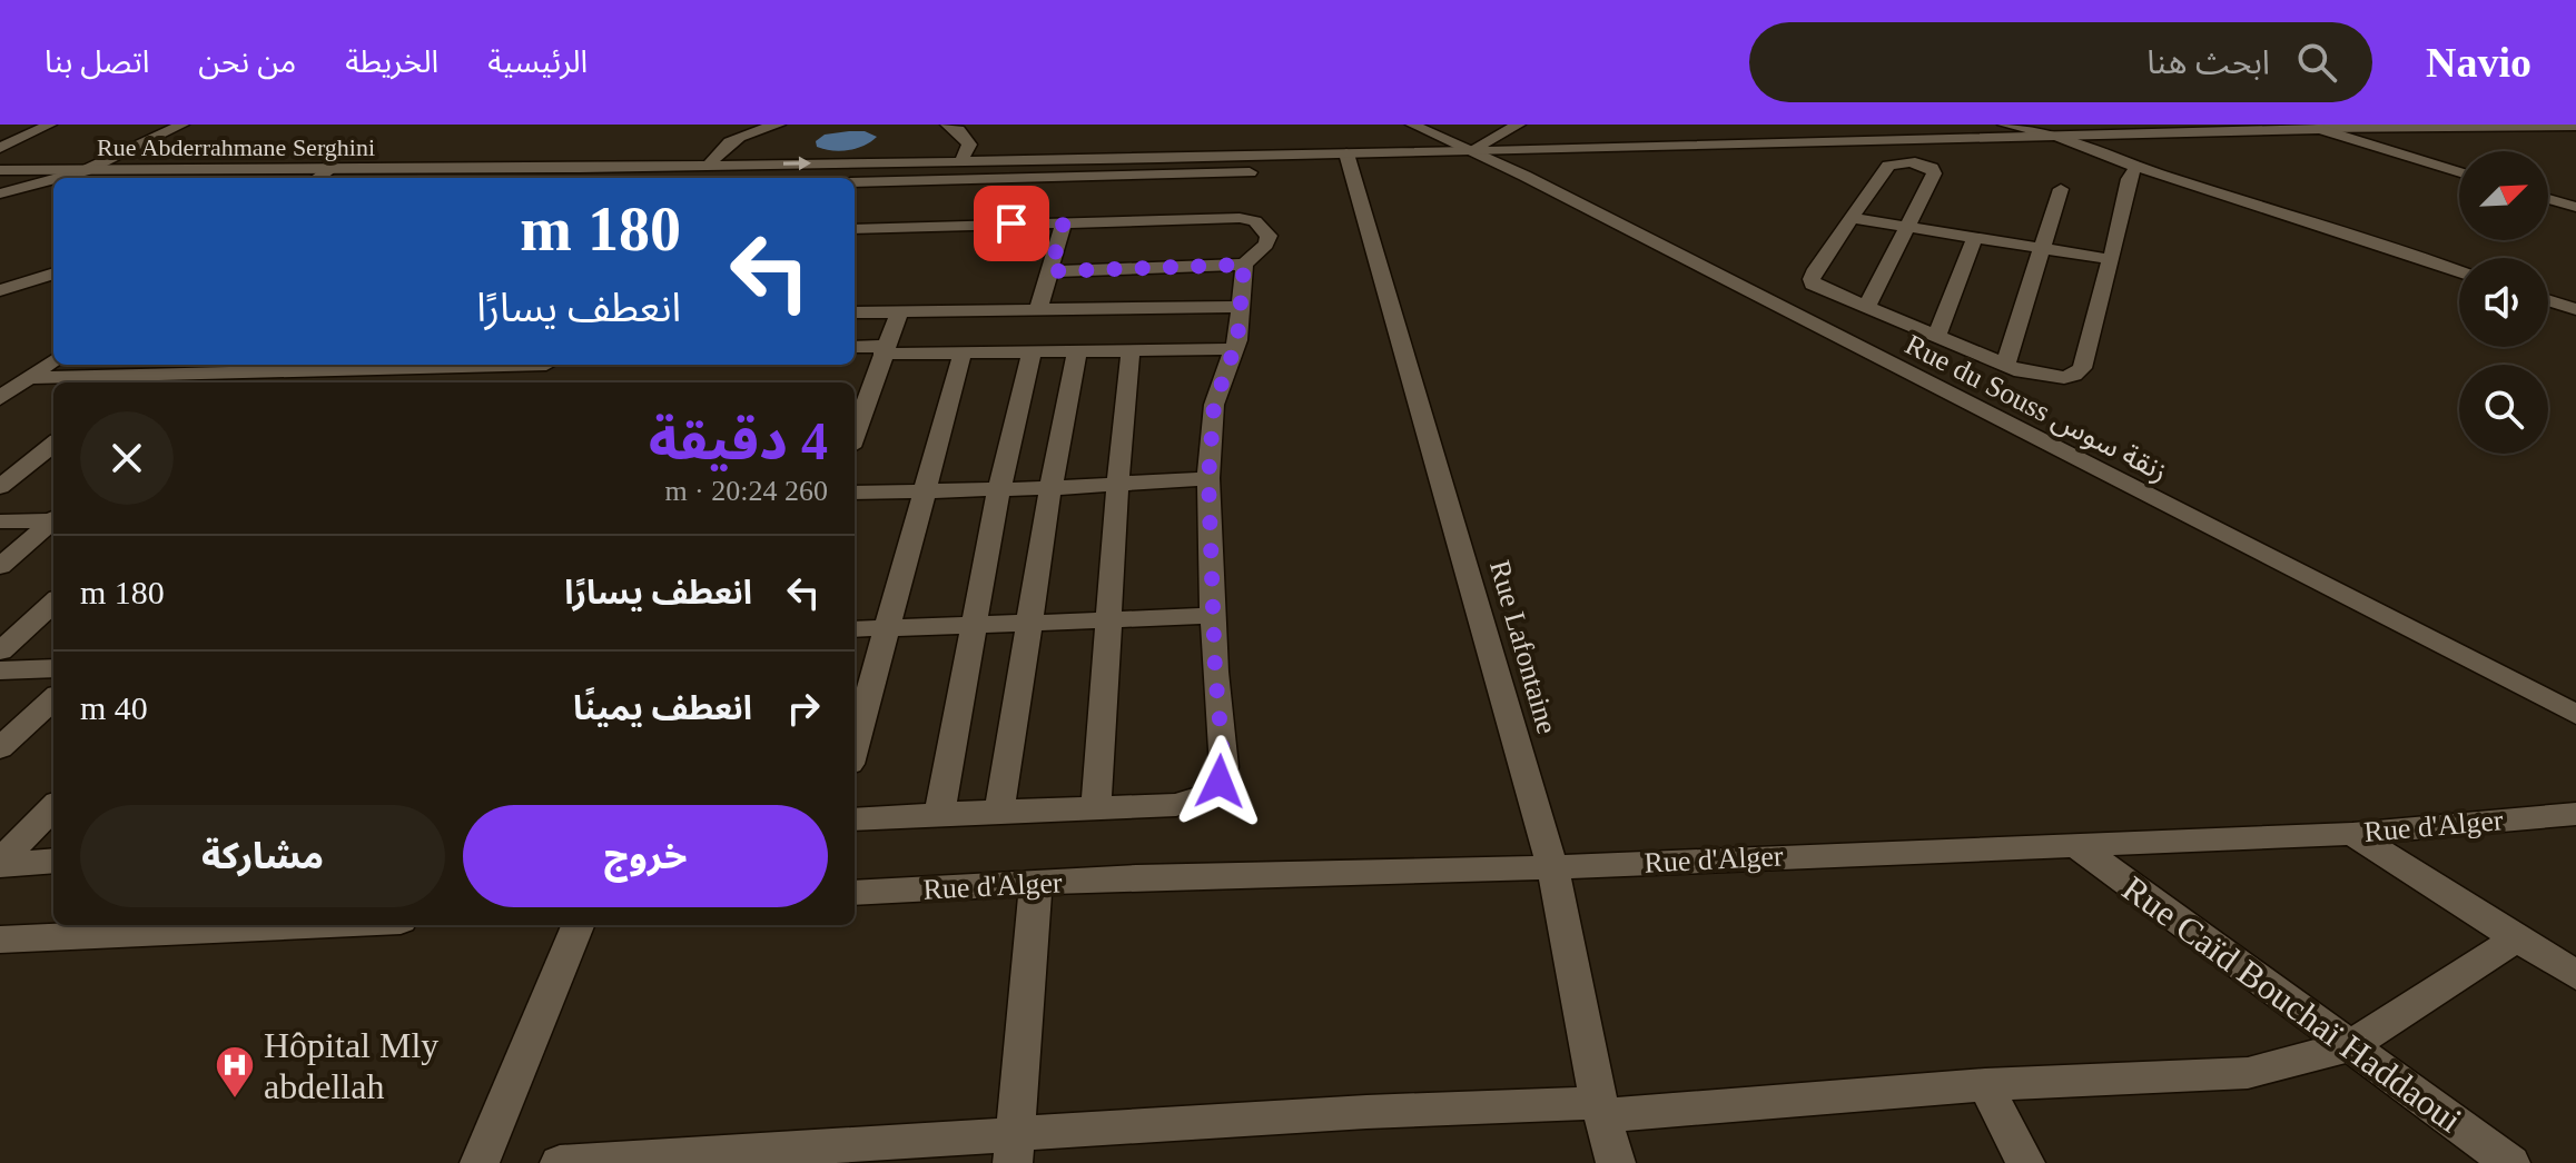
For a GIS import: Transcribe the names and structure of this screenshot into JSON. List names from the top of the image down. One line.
{"streets":{"street":["Rue Abderrahmane Serghini","Rue du Souss زنقة سوس","Rue Lafontaine","Rue d'Alger","Rue Caïd Bouchaï Haddaoui"]},"crossings":[["Rue Lafontaine","Rue d'Alger"],["Rue d'Alger","Rue Caïd Bouchaï Haddaoui"]],"places":{"hospital":["Hôpital Mly abdellah"]},"north":"top right","page":{"header":"Navio","search":"ابحث هنا","nav":["الرئيسية","الخريطة","من نحن","اتصل بنا"],"turn":["180 m","انعطف يسارًا"],"heading":["4 دقيقة","260 m · 20:24"],"list":[{"name":"انعطف يسارًا","value":"180 m"},{"name":"انعطف يمينًا","value":"40 m"}],"buttons":["خروج","مشاركة"]}}
